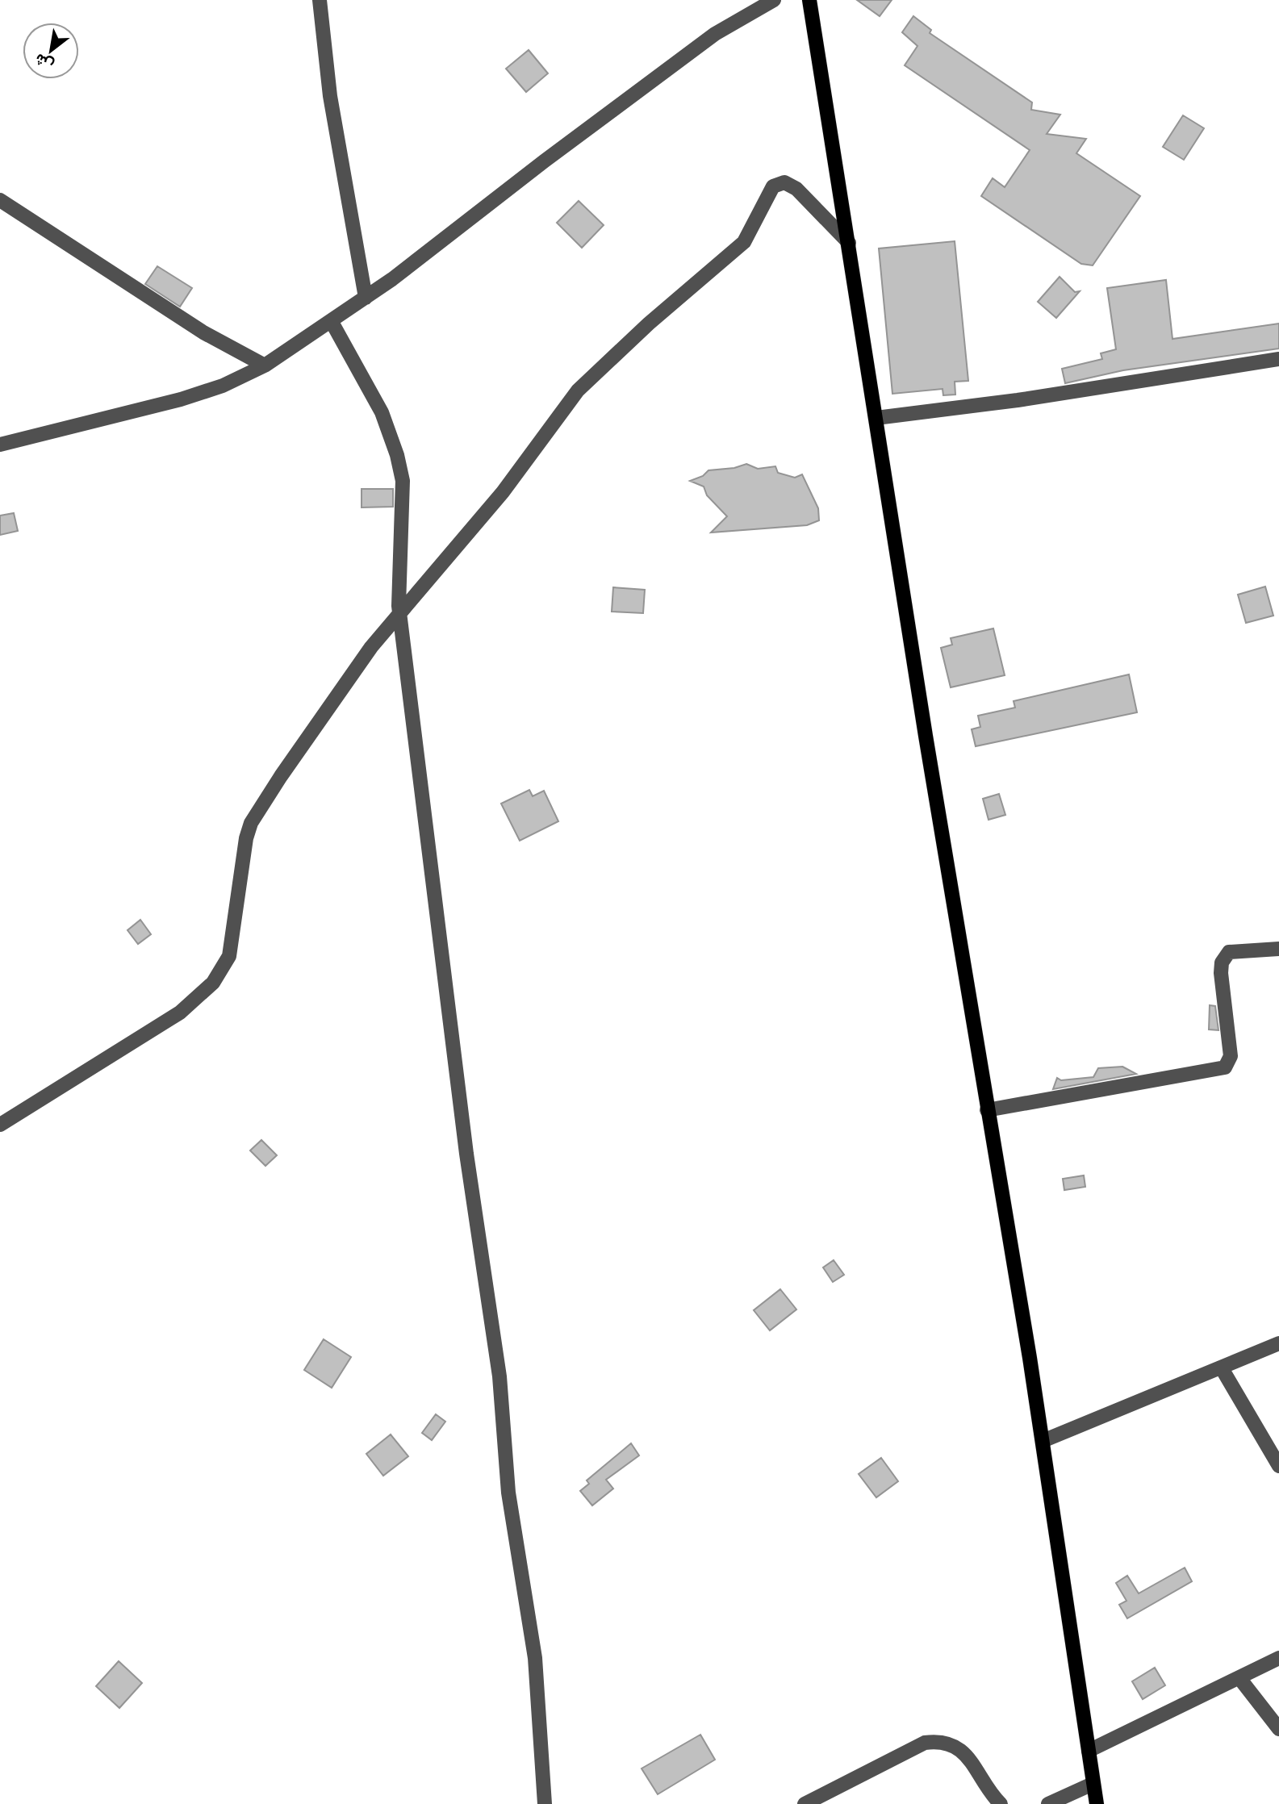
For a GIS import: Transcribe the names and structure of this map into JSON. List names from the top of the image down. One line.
{"north":"bottom left"}
